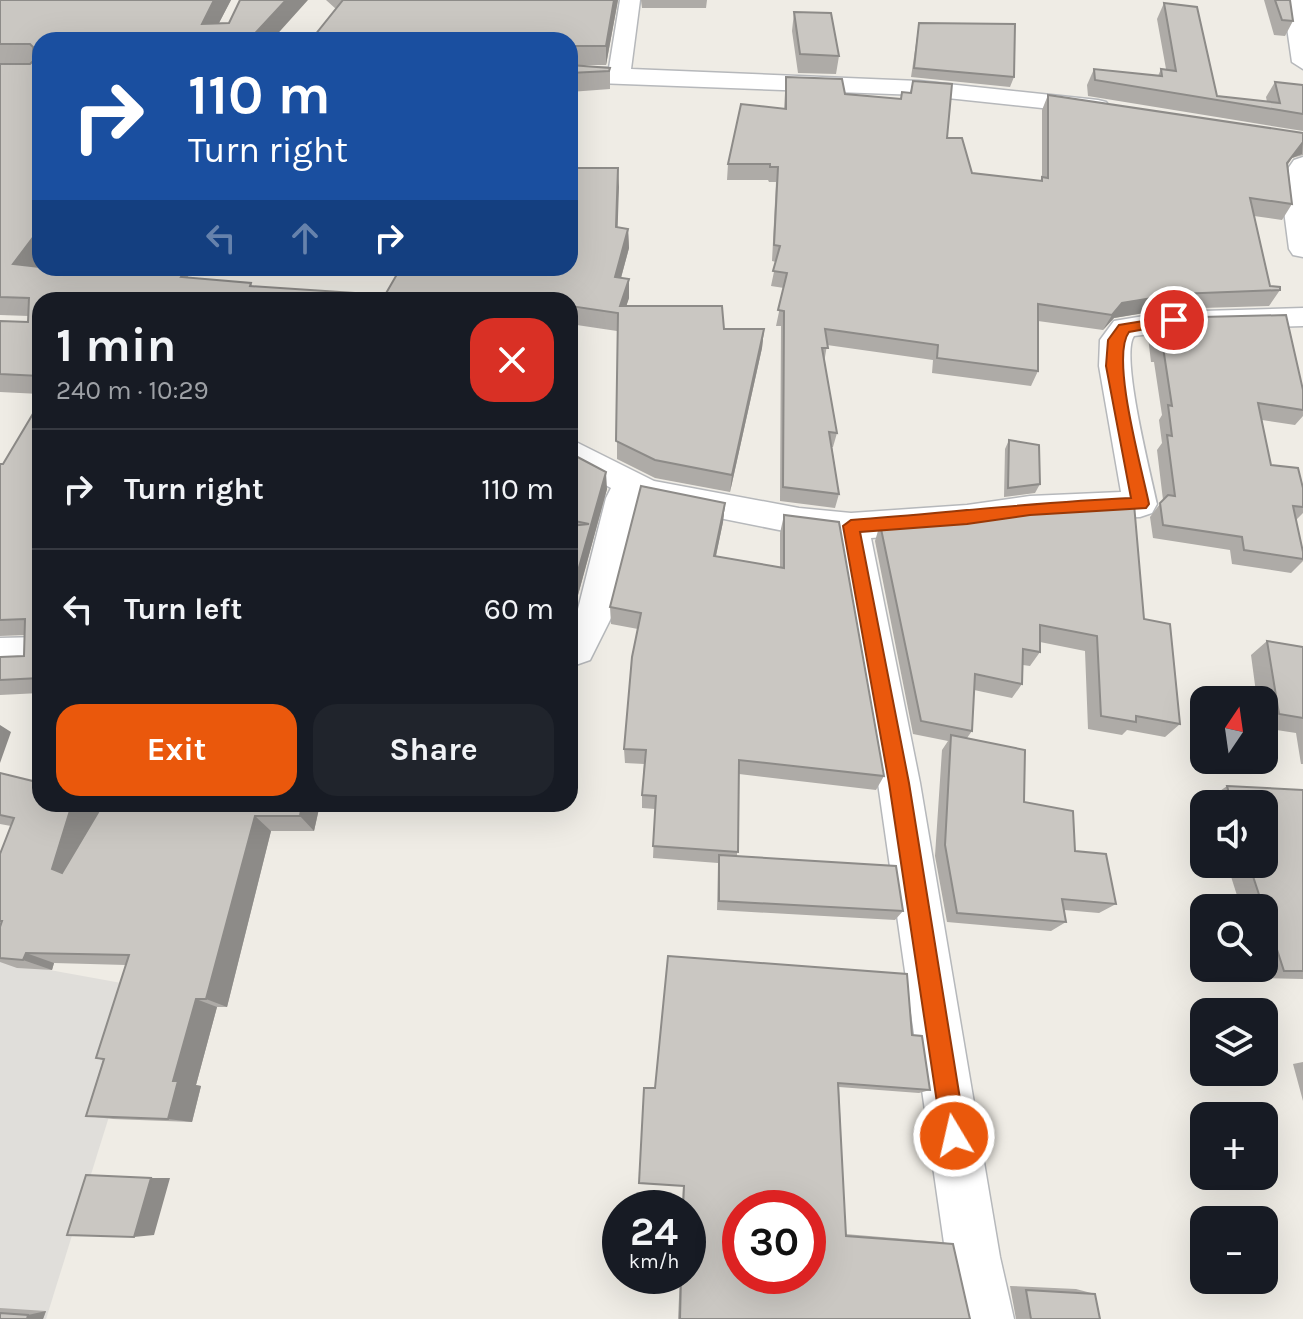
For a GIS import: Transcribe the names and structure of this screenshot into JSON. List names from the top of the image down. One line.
{"north":"top","page":{"turn":["110 m","Turn right"],"heading":["1 min","240 m · 10:29"],"list":[{"name":"Turn right","value":"110 m"},{"name":"Turn left","value":"60 m"}],"map_buttons":["+","−"],"buttons":["Exit","Share"],"speed":"24 km/h","limit":"30"}}
